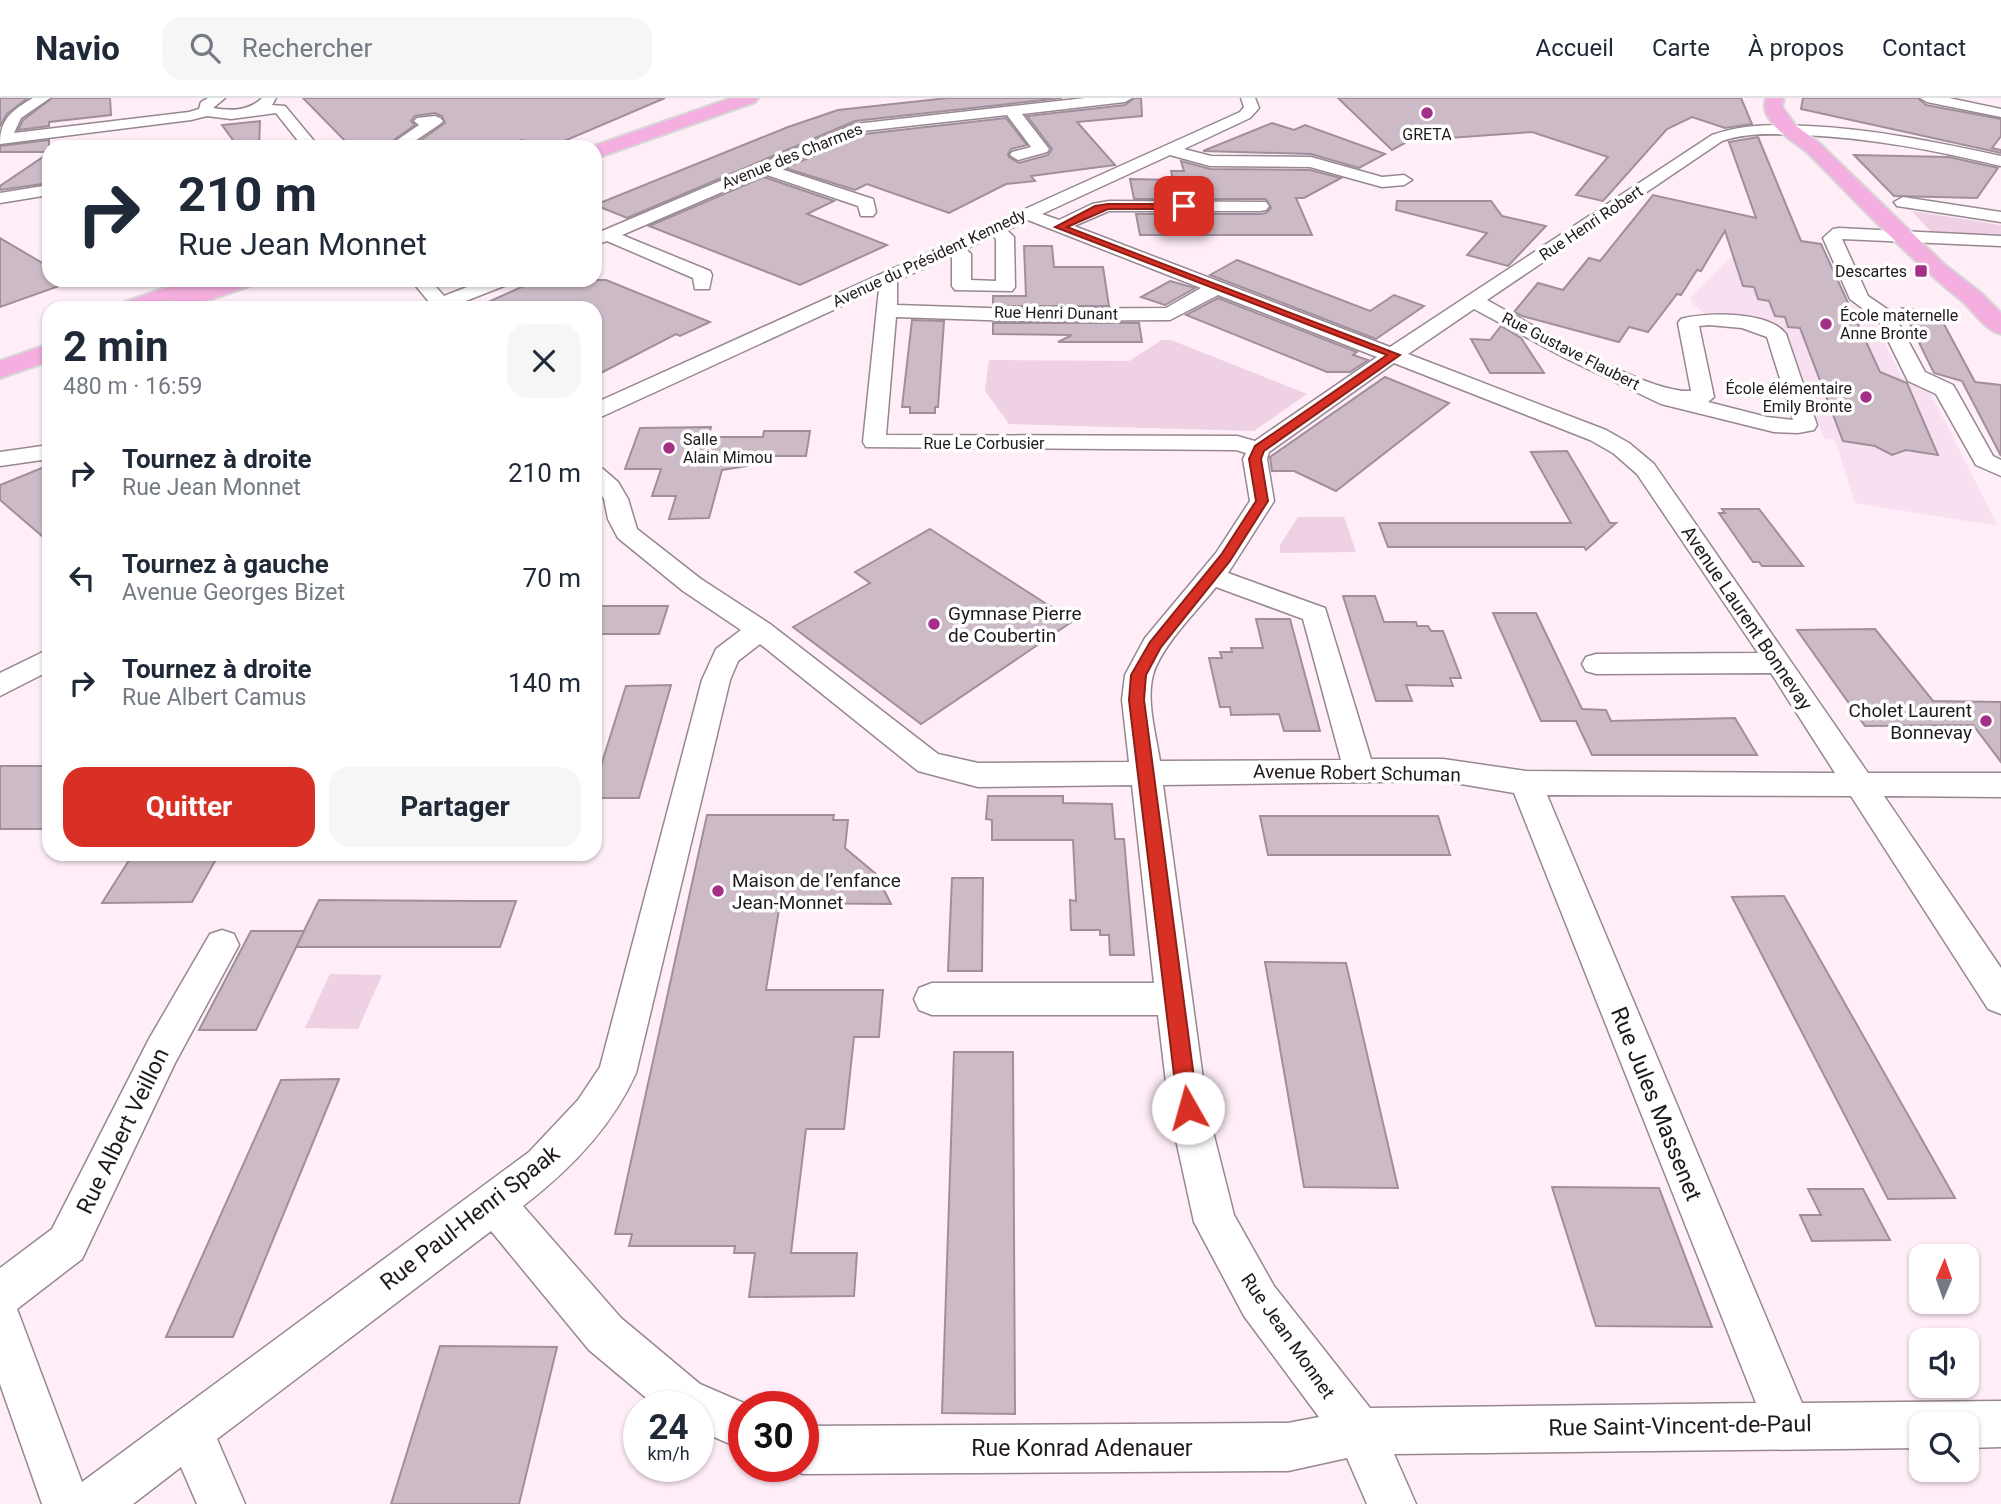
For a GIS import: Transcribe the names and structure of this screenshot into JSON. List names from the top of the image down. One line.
{"streets":{"street":["Avenue des Charmes","Rue Henri Robert","Avenue du Président Kennedy","Rue Henri Dunant","Rue Gustave Flaubert","Rue Le Corbusier","Avenue Laurent Bonnevay","Avenue Robert Schuman","Rue Jules Massenet","Rue Albert Veillon","Rue Paul-Henri Spaak","Rue Jean Monnet","Rue Saint-Vincent-de-Paul","Rue Konrad Adenauer"]},"crossings":[["Rue Henri Robert","Rue Gustave Flaubert"],["Rue Henri Robert","Avenue Laurent Bonnevay"],["Avenue du Président Kennedy","Rue Le Corbusier"],["Avenue du Président Kennedy","Avenue Laurent Bonnevay"],["Rue Henri Dunant","Rue Le Corbusier"],["Rue Henri Dunant","Avenue Laurent Bonnevay"],["Rue Le Corbusier","Rue Jean Monnet"],["Avenue Laurent Bonnevay","Avenue Robert Schuman"],["Avenue Robert Schuman","Rue Jules Massenet"],["Avenue Robert Schuman","Rue Paul-Henri Spaak"],["Avenue Robert Schuman","Rue Jean Monnet"],["Rue Jules Massenet","Rue Saint-Vincent-de-Paul"],["Rue Jean Monnet","Rue Saint-Vincent-de-Paul"],["Rue Jean Monnet","Rue Konrad Adenauer"],["Rue Saint-Vincent-de-Paul","Rue Konrad Adenauer"]],"places":{"other":["GRETA","École maternelle Anne Bronte","École élémentaire Emily Bronte","Salle Alain Mimou","Gymnase Pierre de Coubertin","Cholet Laurent Bonnevay","Maison de l’enfance Jean-Monnet"],"transit":["Descartes"]},"north":"top","page":{"header":"Navio","search":"Rechercher","nav":["Accueil","Carte","À propos","Contact"],"turn":["210 m","Rue Jean Monnet"],"heading":["2 min","480 m · 16:59"],"list":[{"name":"Tournez à droite","note":"Rue Jean Monnet","value":"210 m"},{"name":"Tournez à gauche","note":"Avenue Georges Bizet","value":"70 m"},{"name":"Tournez à droite","note":"Rue Albert Camus","value":"140 m"}],"buttons":["Quitter","Partager"],"speed":"24 km/h","limit":"30"}}
